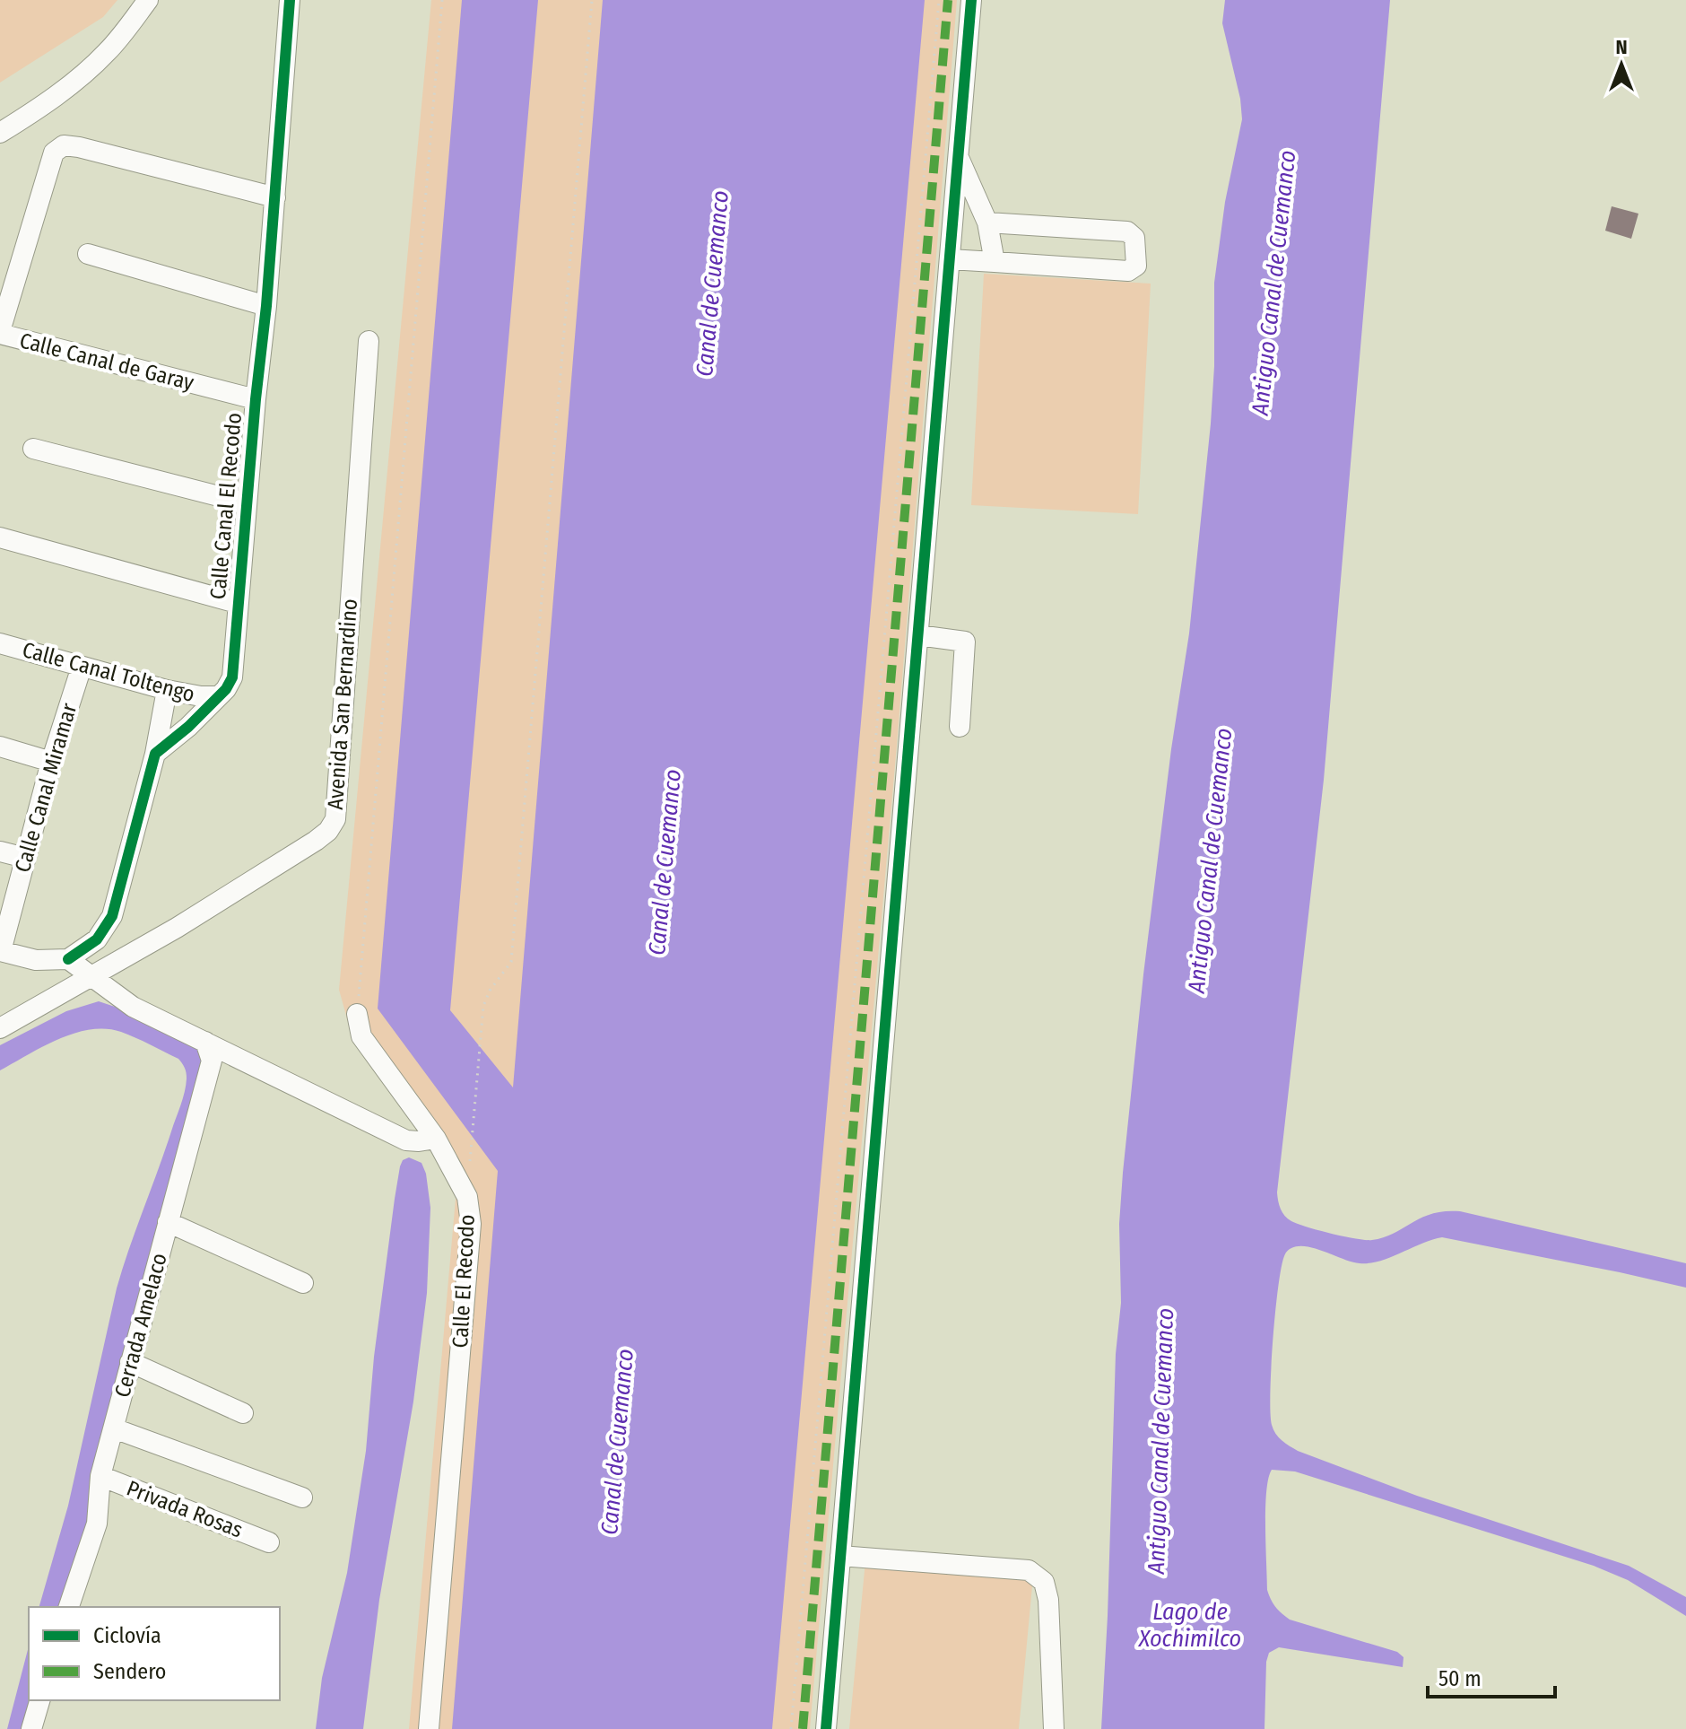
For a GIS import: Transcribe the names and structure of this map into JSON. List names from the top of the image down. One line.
{"streets":{"street":["Calle Canal de Garay","Calle Canal El Recodo","Calle Canal Toltengo","Avenida San Bernardino","Calle Canal Miramar","Calle El Recodo","Cerrada Amelaco","Privada Rosas"]},"crossings":[["Calle Canal de Garay","Calle Canal El Recodo"],["Calle Canal El Recodo","Calle Canal Toltengo"],["Calle Canal Toltengo","Calle Canal Miramar"],["Cerrada Amelaco","Privada Rosas"]],"water":["Antiguo Canal de Cuemanco","Canal de Cuemanco","Lago de Xochimilco"],"legend":["Ciclovía","Sendero"],"scale_bar":"50 m","north":"top"}
